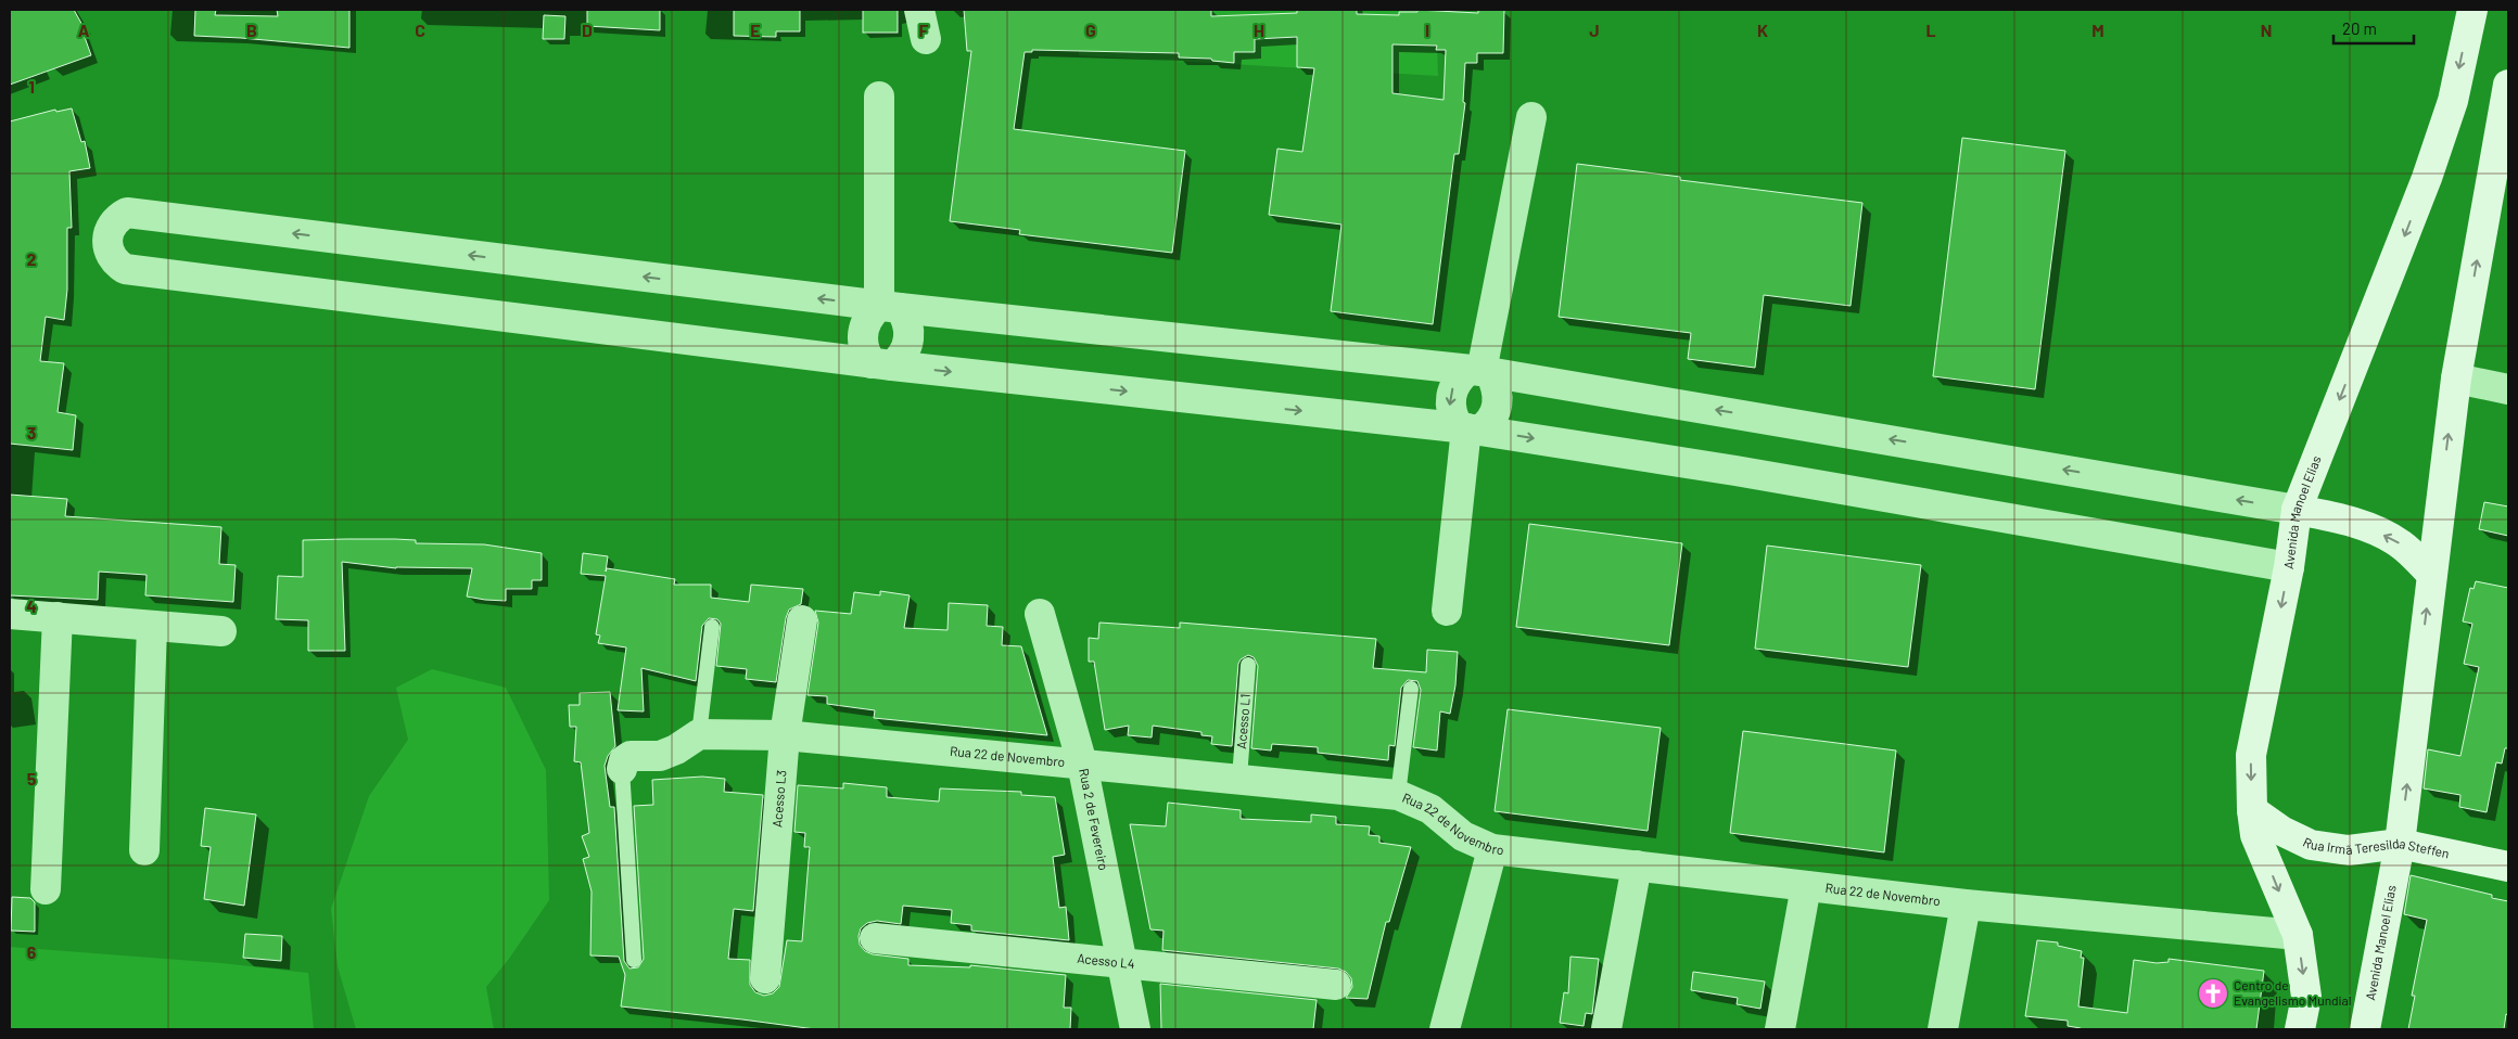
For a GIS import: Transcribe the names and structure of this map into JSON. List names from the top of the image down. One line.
{"streets":{"main road":["Avenida Manoel Elias","Rua Irmã Teresilda Steffen"],"street":["Rua 22 de Novembro","Acesso L3","Rua 2 de Fevereiro","Acesso L4"],"lane":["Acesso L1"]},"crossings":[["Avenida Manoel Elias","Rua 22 de Novembro"],["Avenida Manoel Elias","Rua Irmã Teresilda Steffen"],["Acesso L1","Rua 22 de Novembro"],["Rua 22 de Novembro","Acesso L3"],["Rua 22 de Novembro","Rua 2 de Fevereiro"],["Rua 2 de Fevereiro","Acesso L4"]],"places":{"church":["Centro de Evangelismo Mundial"]},"scale_bar":"20 m","grid":{"columns":["A","B","C","D","E","F","G","H","I","J","K","L","M","N"],"rows":["1","2","3","4","5","6"]}}
